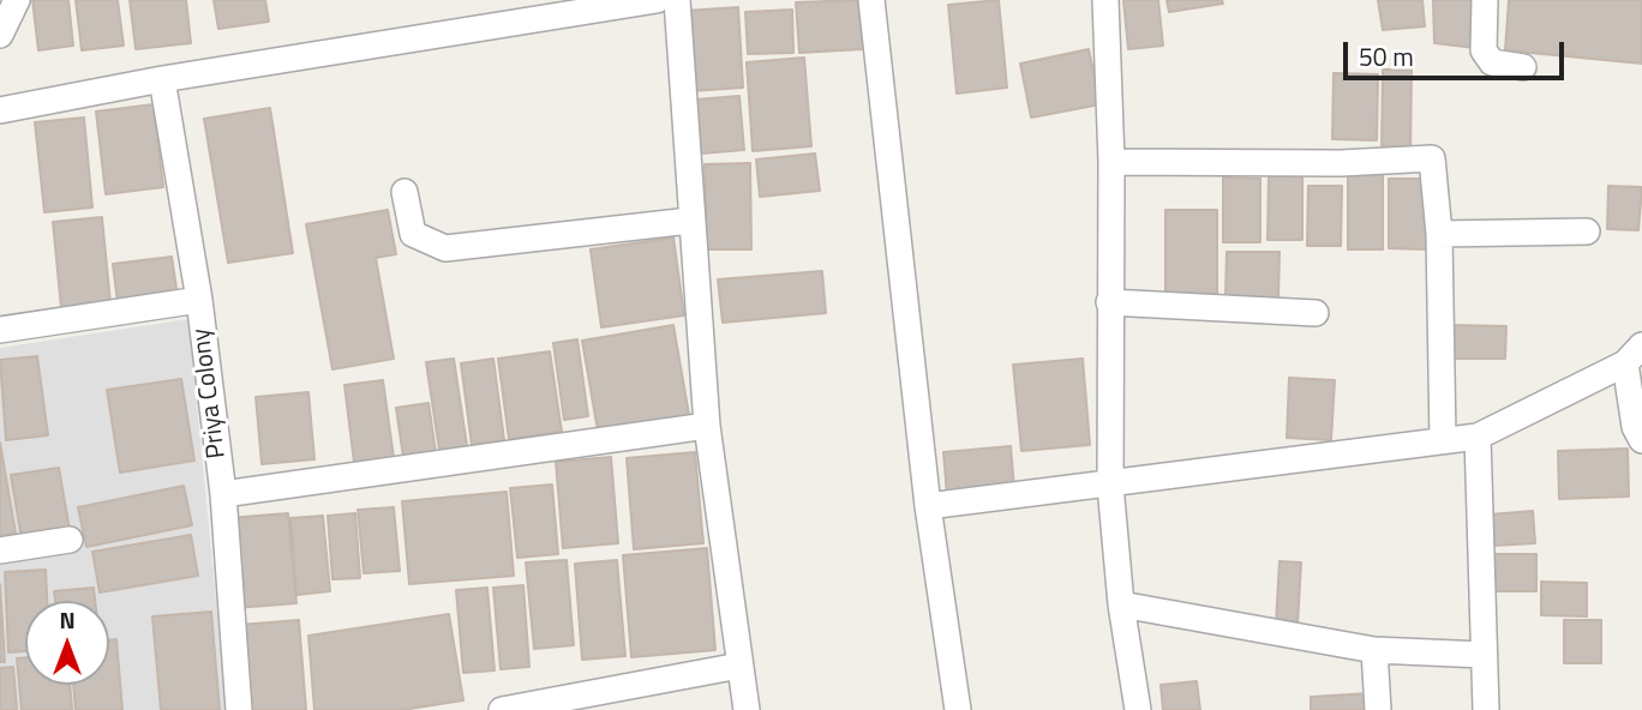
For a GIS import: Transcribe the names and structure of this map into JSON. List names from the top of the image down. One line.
{"streets":{"street":["Priya Colony"]},"scale_bar":"50 m","north":"top"}
